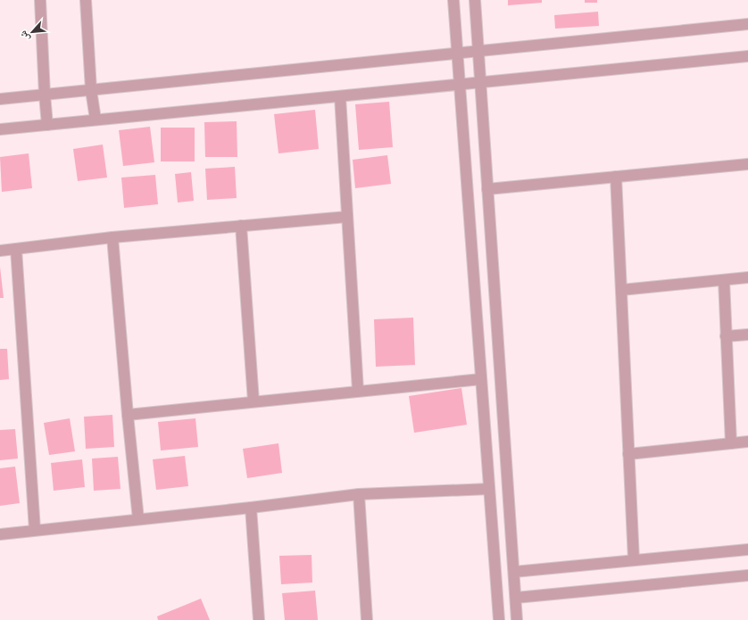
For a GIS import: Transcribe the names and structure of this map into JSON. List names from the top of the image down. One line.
{"north":"bottom left"}
